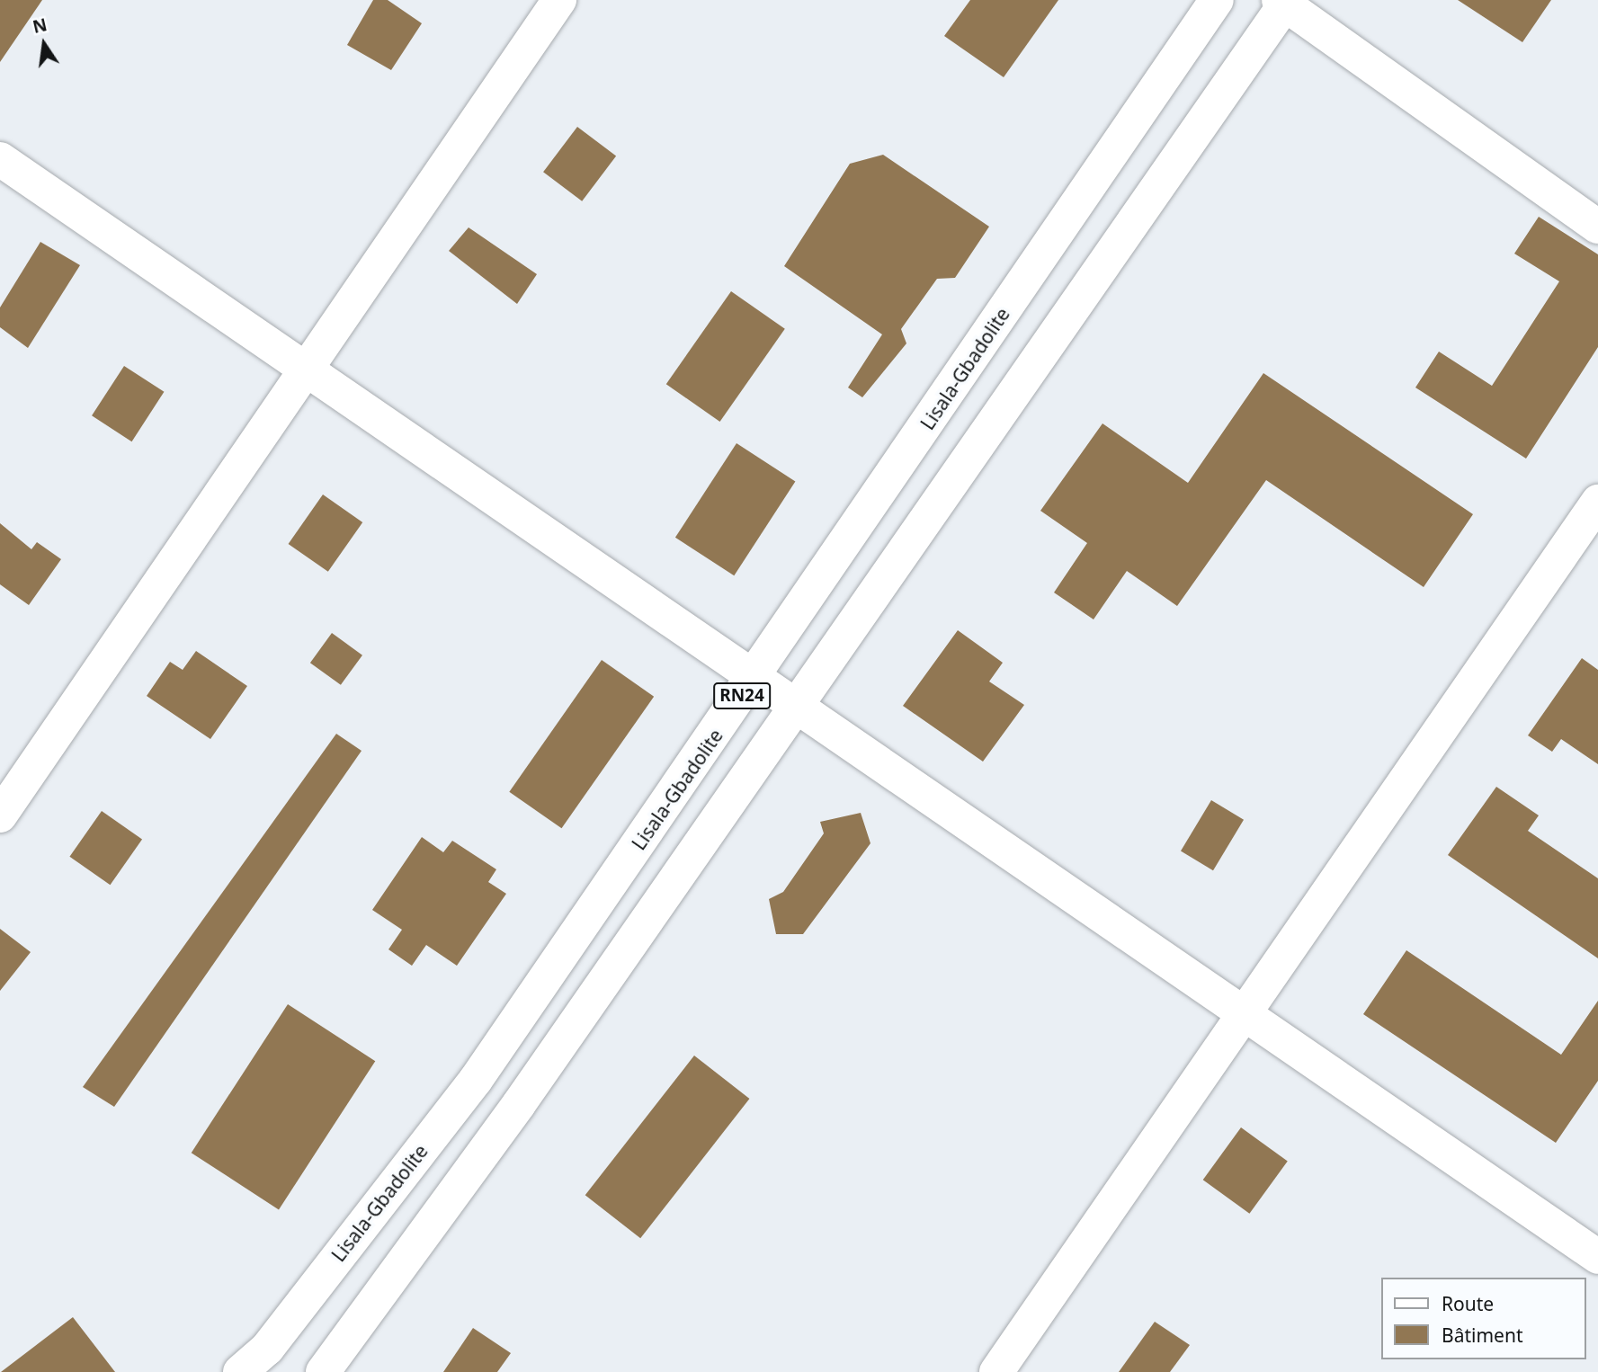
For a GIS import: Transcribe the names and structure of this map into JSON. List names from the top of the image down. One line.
{"streets":{"street":["Lisala-Gbadolite","RN24"]},"legend":["Route","Bâtiment"],"north":"top"}
